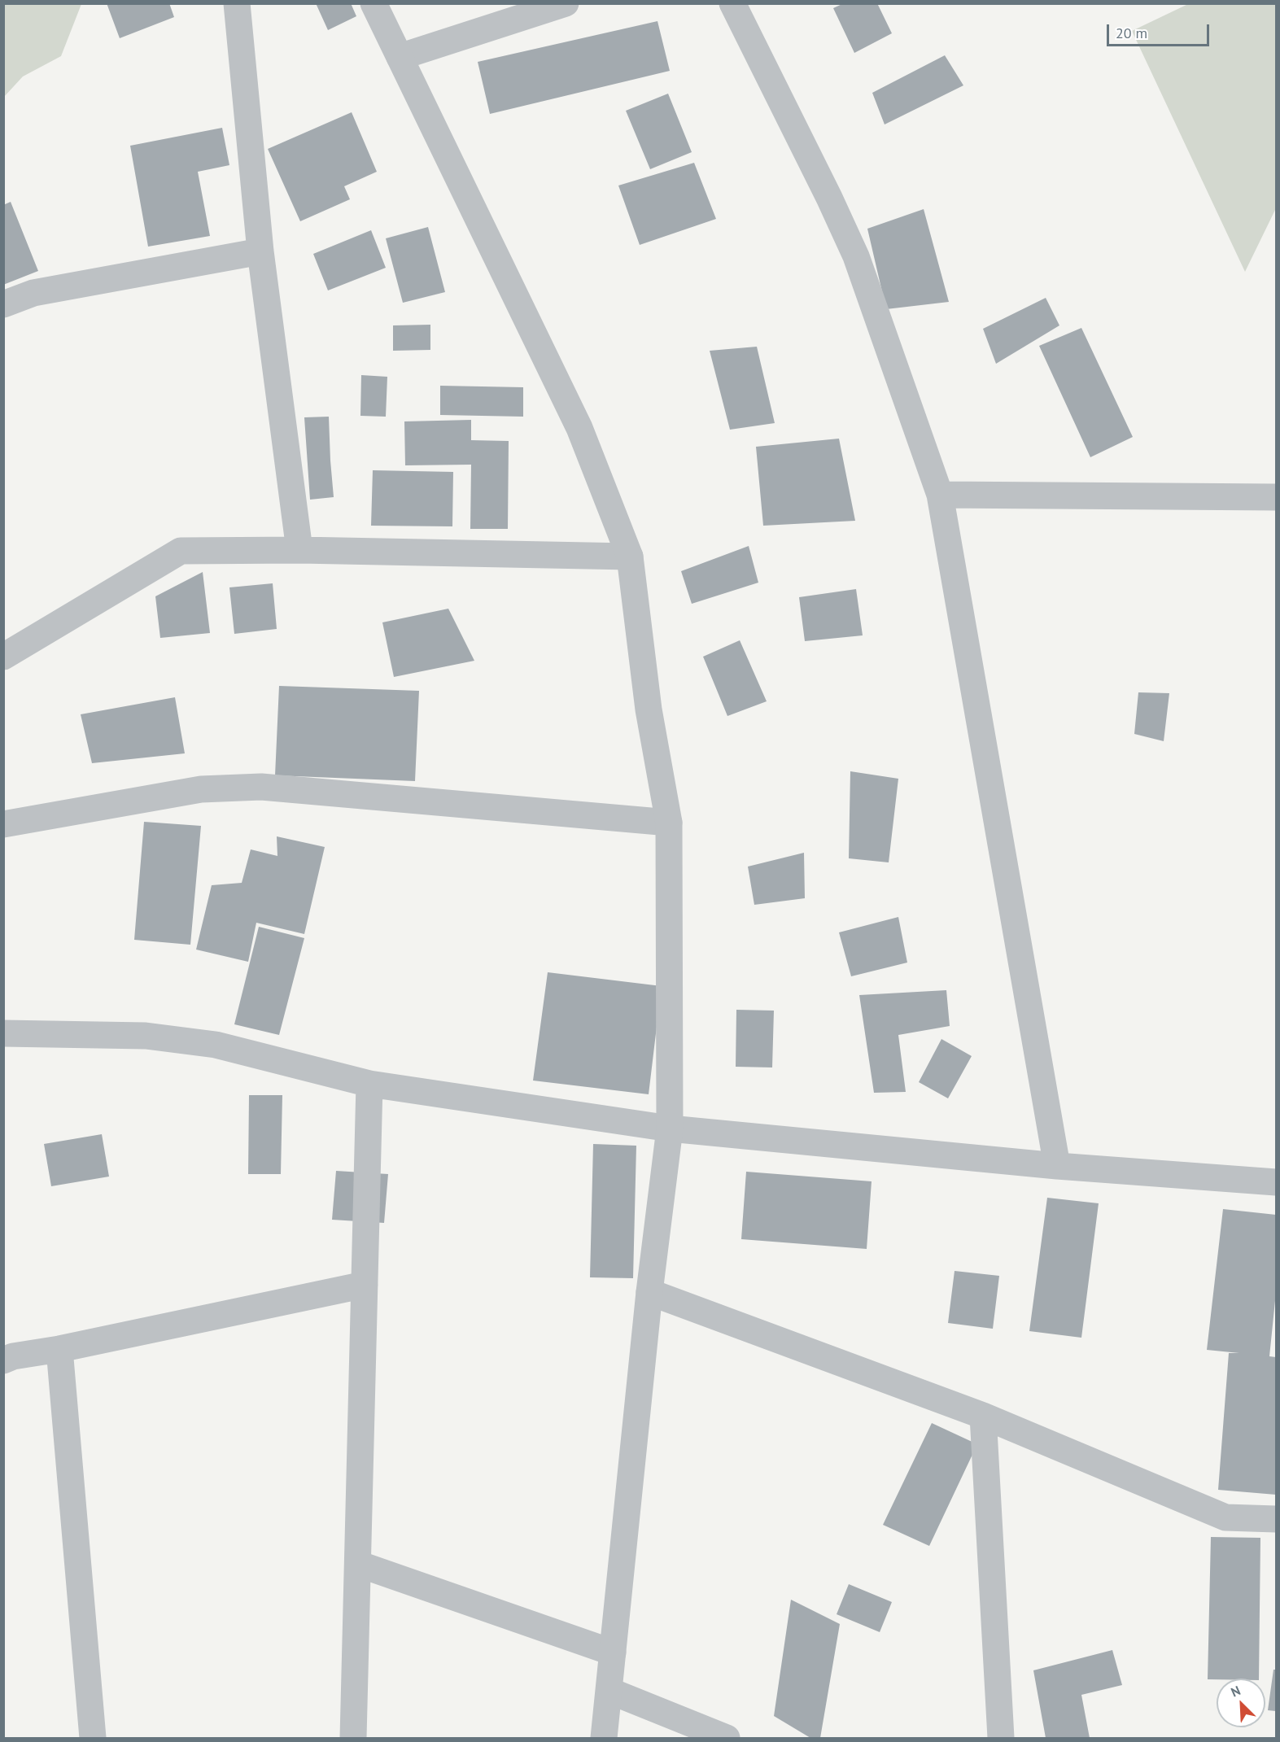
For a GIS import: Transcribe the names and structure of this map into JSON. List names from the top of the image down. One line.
{"scale_bar":"20 m","north":"top left"}
